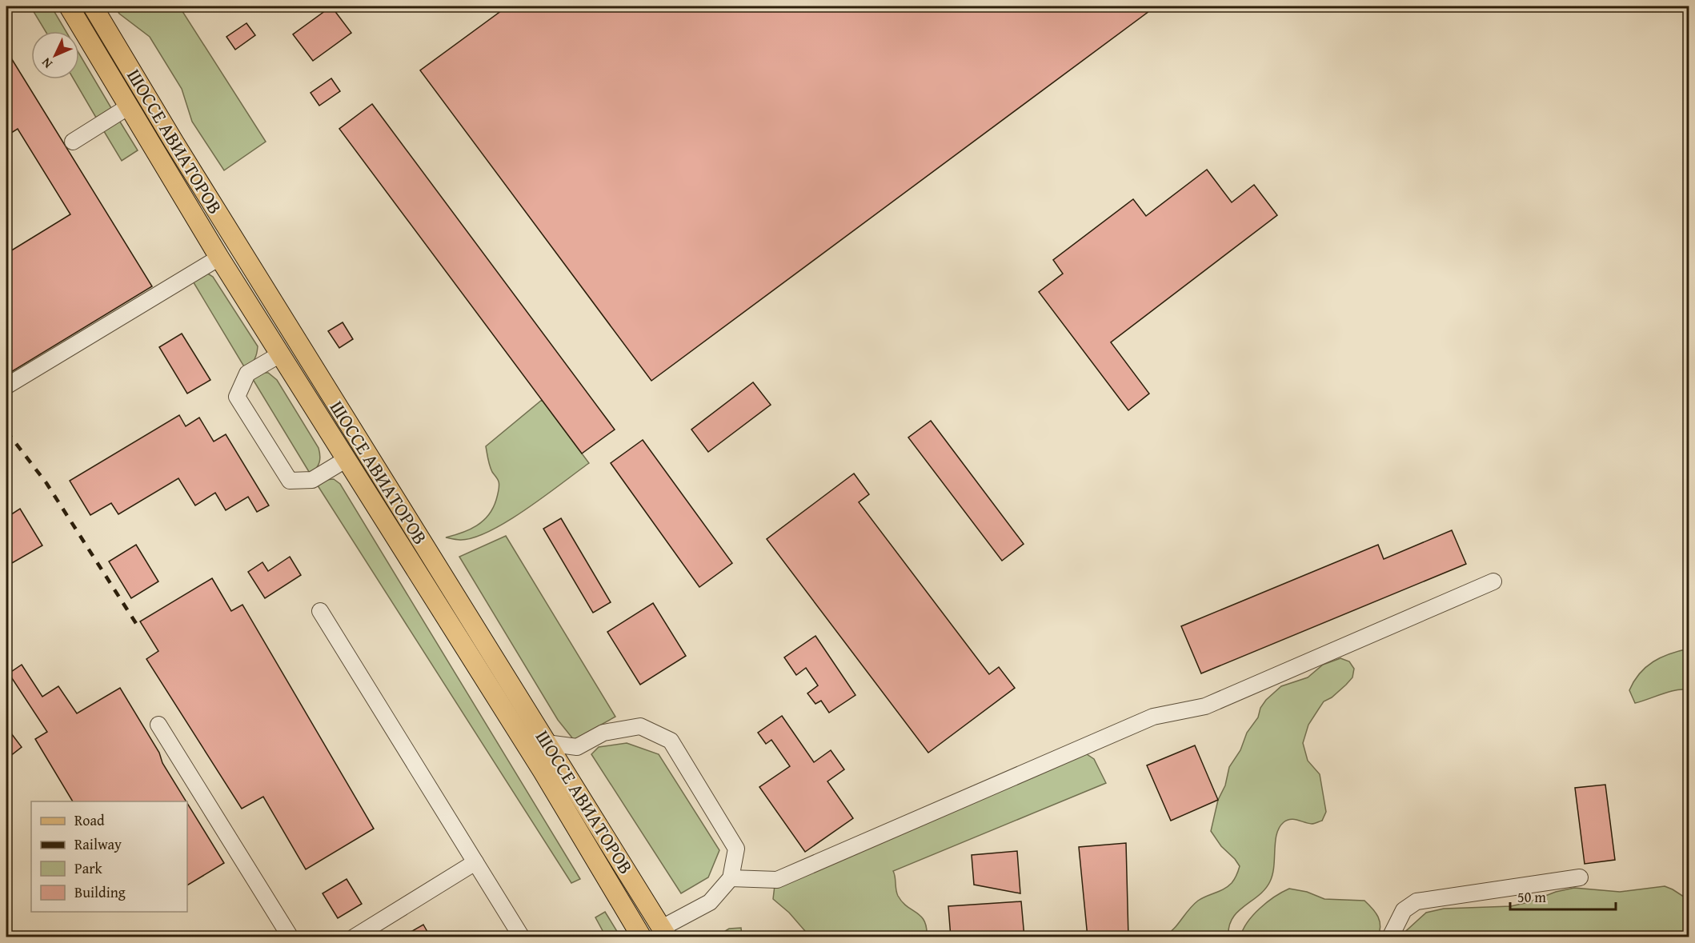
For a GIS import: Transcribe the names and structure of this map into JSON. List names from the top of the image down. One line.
{"streets":{"main road":["ШОССЕ АВИАТОРОВ"]},"legend":["Road","Railway","Park","Building"],"scale_bar":"50 m","north":"bottom left"}
